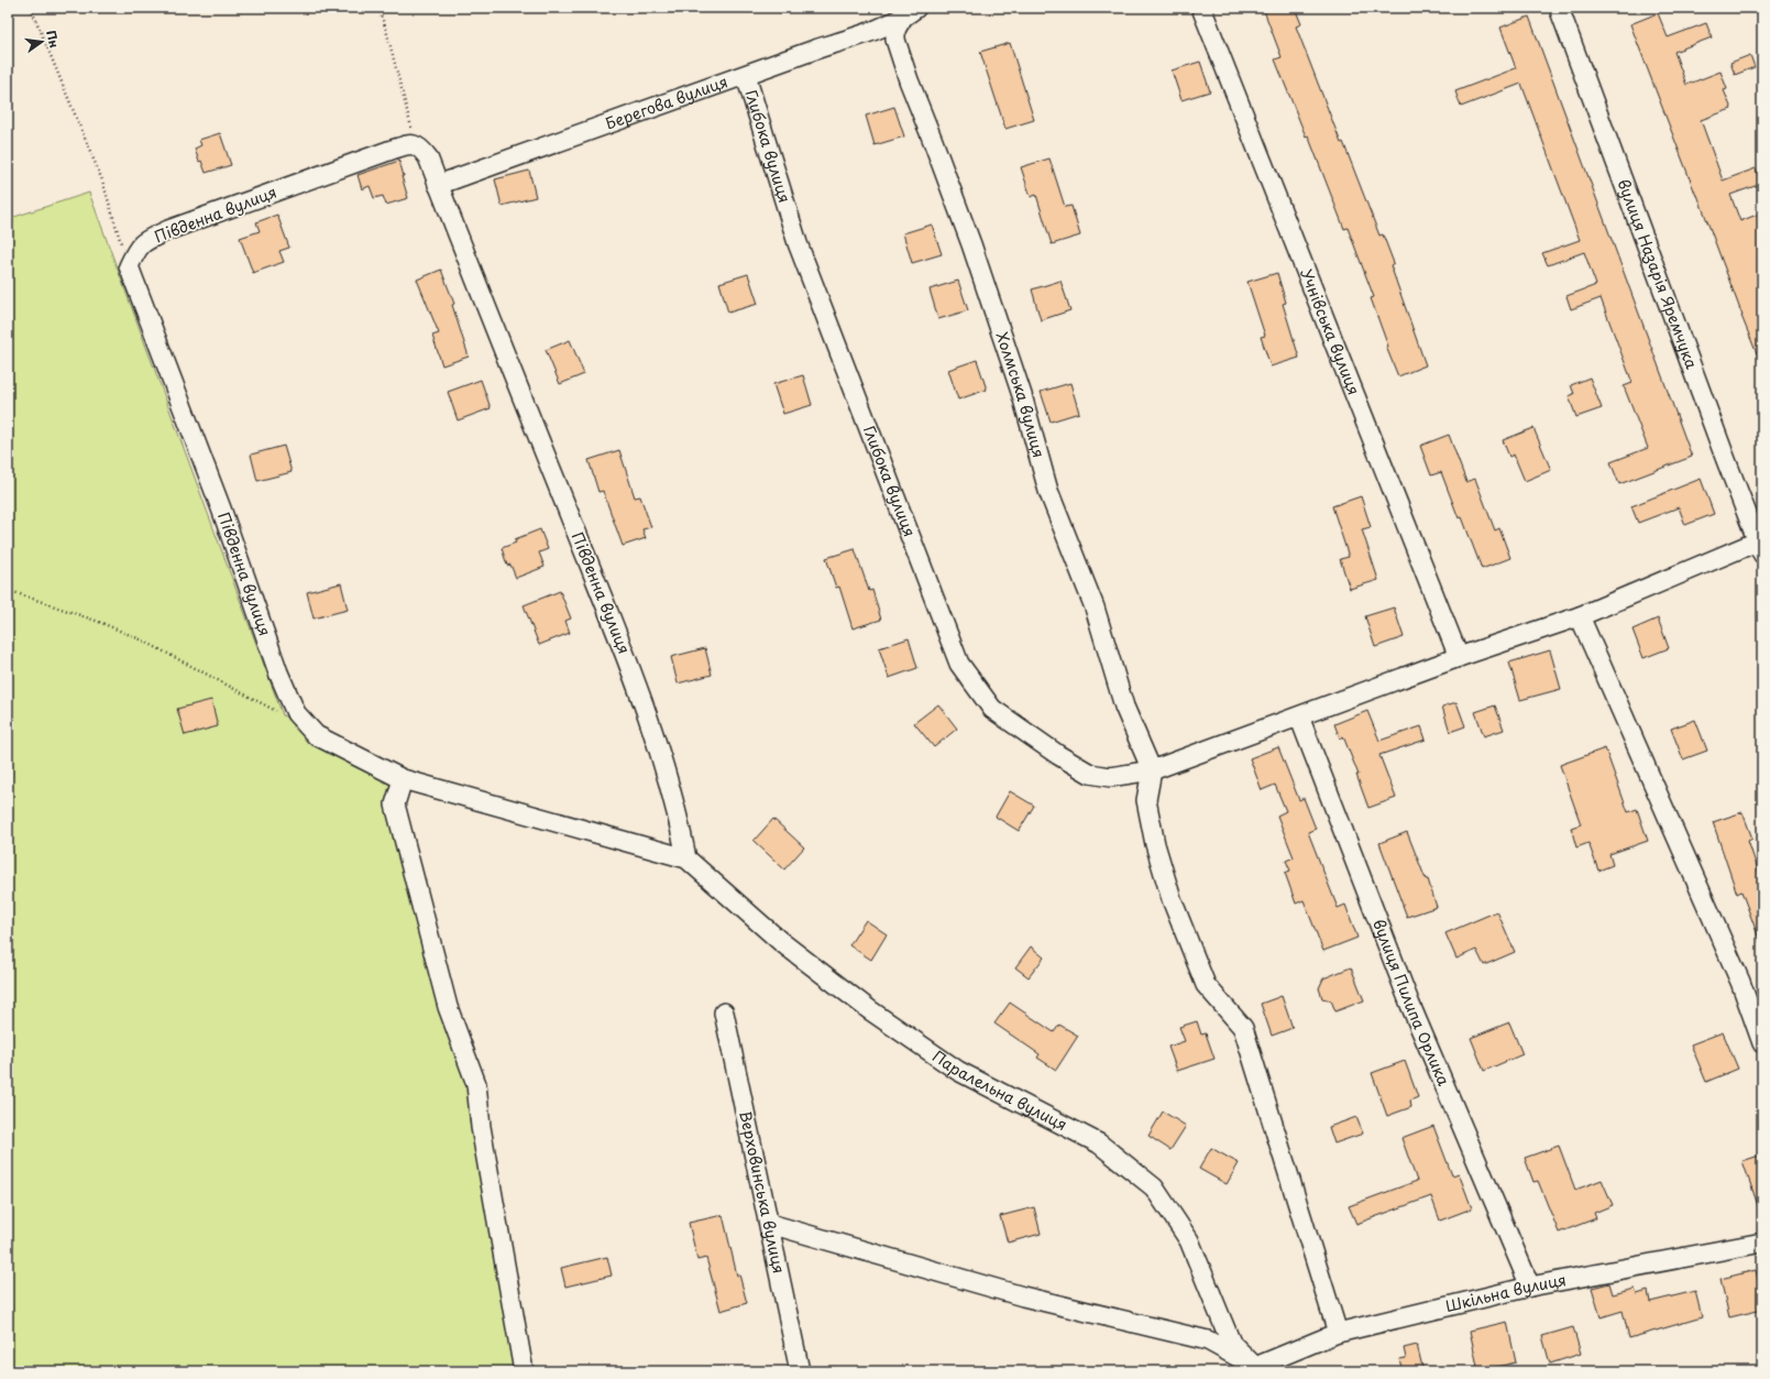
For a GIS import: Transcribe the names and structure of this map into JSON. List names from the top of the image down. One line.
{"streets":{"street":["Берегова вулиця","Глибока вулиця","Південна вулиця","вулиця Назарія Яремчука","Учнівська вулиця","Холмська вулиця","вулиця Пилипа Орлика","Паралельна вулиця","Верховинська вулиця","Шкільна вулиця"]},"crossings":[["Берегова вулиця","Глибока вулиця"],["Берегова вулиця","Південна вулиця"],["Берегова вулиця","Холмська вулиця"],["Глибока вулиця","вулиця Назарія Яремчука"],["Глибока вулиця","Учнівська вулиця"],["Глибока вулиця","Холмська вулиця"],["Глибока вулиця","вулиця Пилипа Орлика"],["Південна вулиця","Паралельна вулиця"],["вулиця Пилипа Орлика","Шкільна вулиця"],["Паралельна вулиця","Шкільна вулиця"]],"north":"right"}
